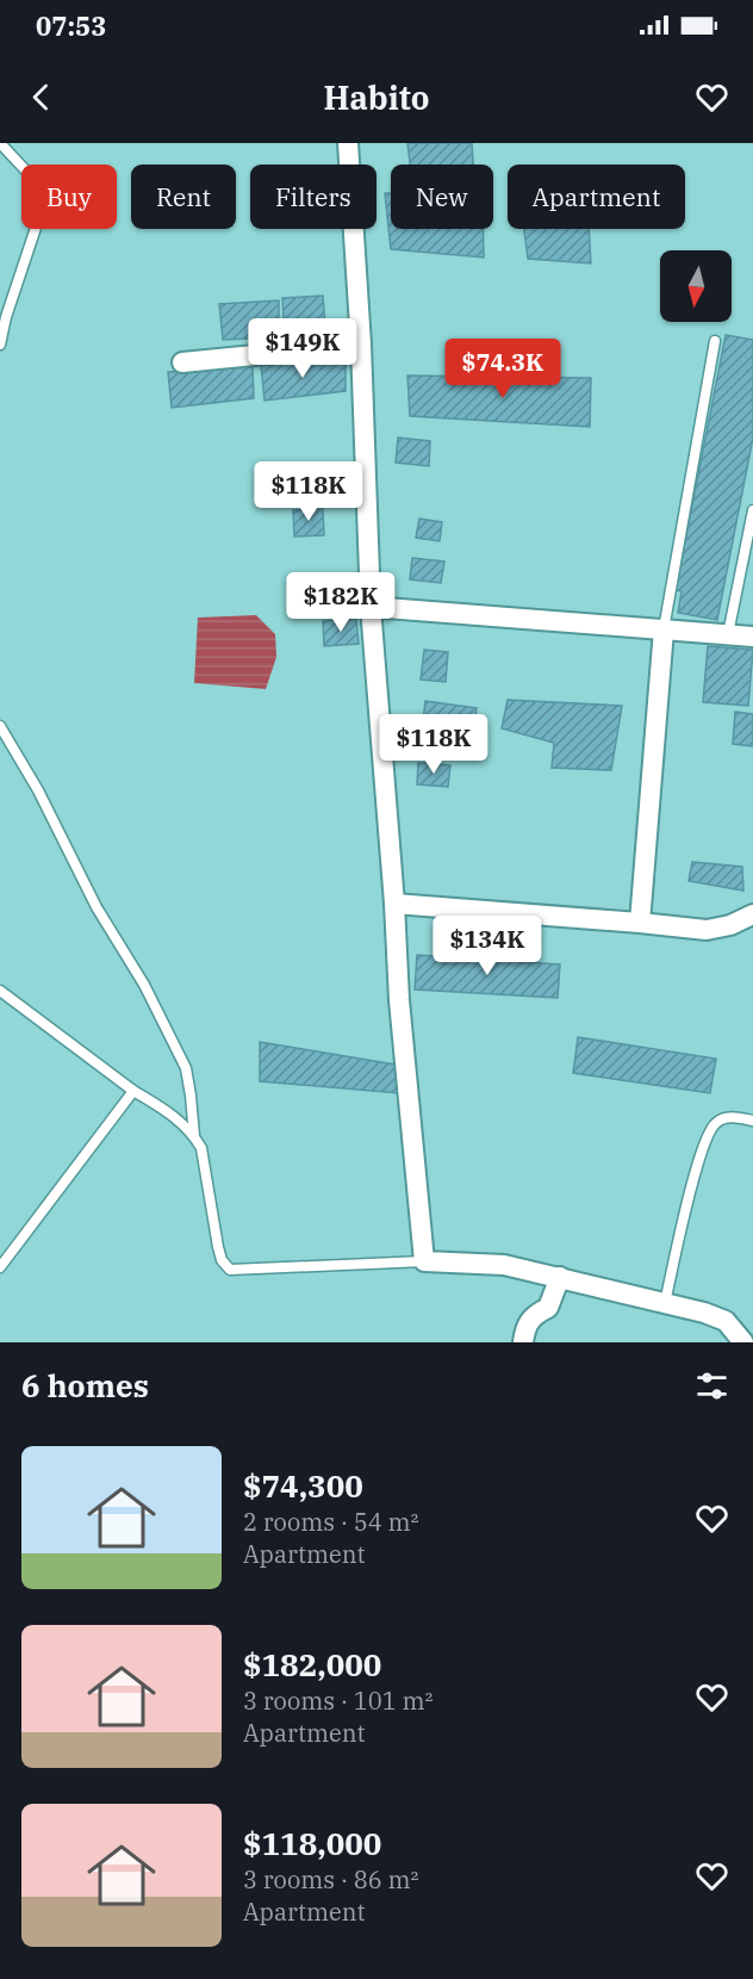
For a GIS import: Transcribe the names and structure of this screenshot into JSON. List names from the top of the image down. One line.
{"north":"bottom","page":{"status":"07:53","header":"Habito","chip":["Buy","Rent","Filters","New","Apartment"],"price":["$149K","$74.3K","$118K","$182K","$118K","$134K"],"heading":"6 homes","list":[{"name":"$74,300","note":"2 rooms · 54 m² · Apartment"},{"name":"$182,000","note":"3 rooms · 101 m² · Apartment"},{"name":"$118,000","note":"3 rooms · 86 m² · Apartment"}]}}
